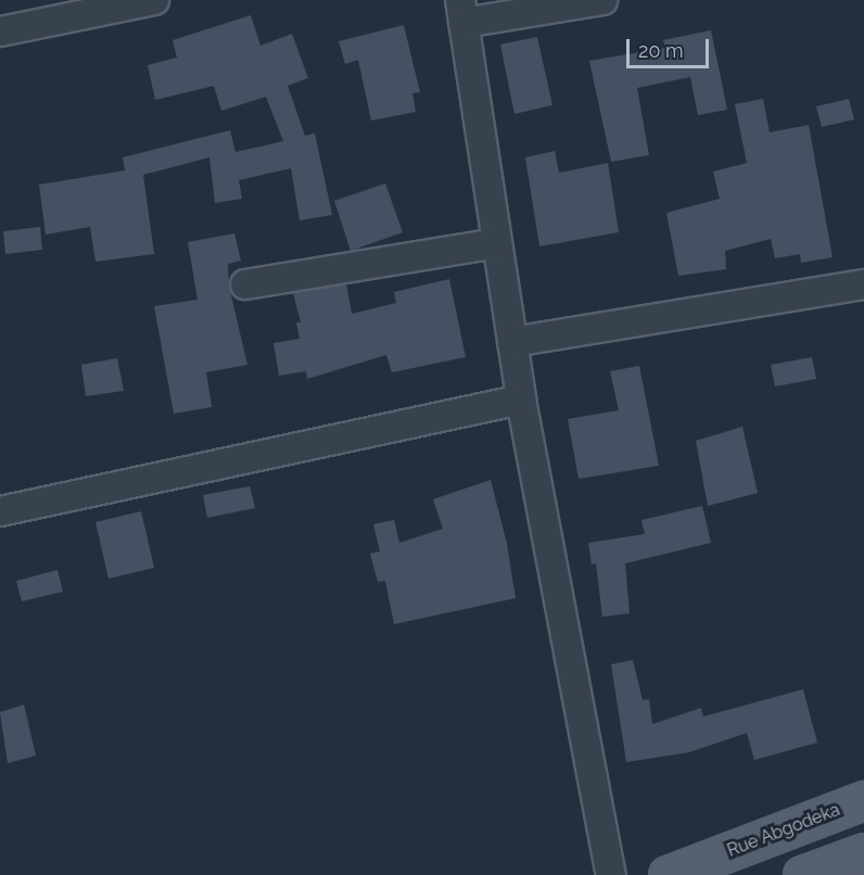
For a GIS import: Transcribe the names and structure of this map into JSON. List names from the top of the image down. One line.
{"streets":{"main road":["Rue Abgodeka"]},"scale_bar":"20 m"}
